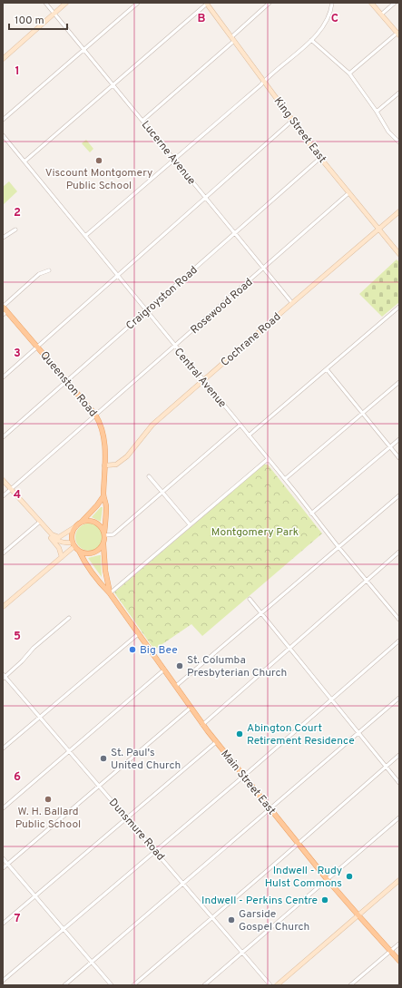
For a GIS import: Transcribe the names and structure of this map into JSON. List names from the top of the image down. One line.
{"streets":{"main road":["Queenston Road","Main Street East"],"street":["King Street East","Lucerne Avenue","Craigroyston Road","Rosewood Road","Cochrane Road","Central Avenue","Dunsmure Road"]},"crossings":[["King Street East","Craigroyston Road"],["King Street East","Rosewood Road"],["King Street East","Cochrane Road"],["Lucerne Avenue","Craigroyston Road"],["Lucerne Avenue","Rosewood Road"],["Lucerne Avenue","Cochrane Road"],["Craigroyston Road","Central Avenue"],["Craigroyston Road","Queenston Road"],["Rosewood Road","Central Avenue"],["Rosewood Road","Queenston Road"],["Cochrane Road","Central Avenue"],["Cochrane Road","Queenston Road"],["Queenston Road","Main Street East"]],"parks":["Montgomery Park"],"places":["Viscount Montgomery Public School","Big Bee","St. Columba Presbyterian Church","Abington Court Retirement Residence","St. Paul's United Church","W. H. Ballard Public School","Indwell - Rudy Hulst Commons","Indwell - Perkins Centre","Garside Gospel Church"],"scale_bar":"100 m","grid":{"columns":["B","C"],"rows":["1","2","3","4","5","6","7"]}}
